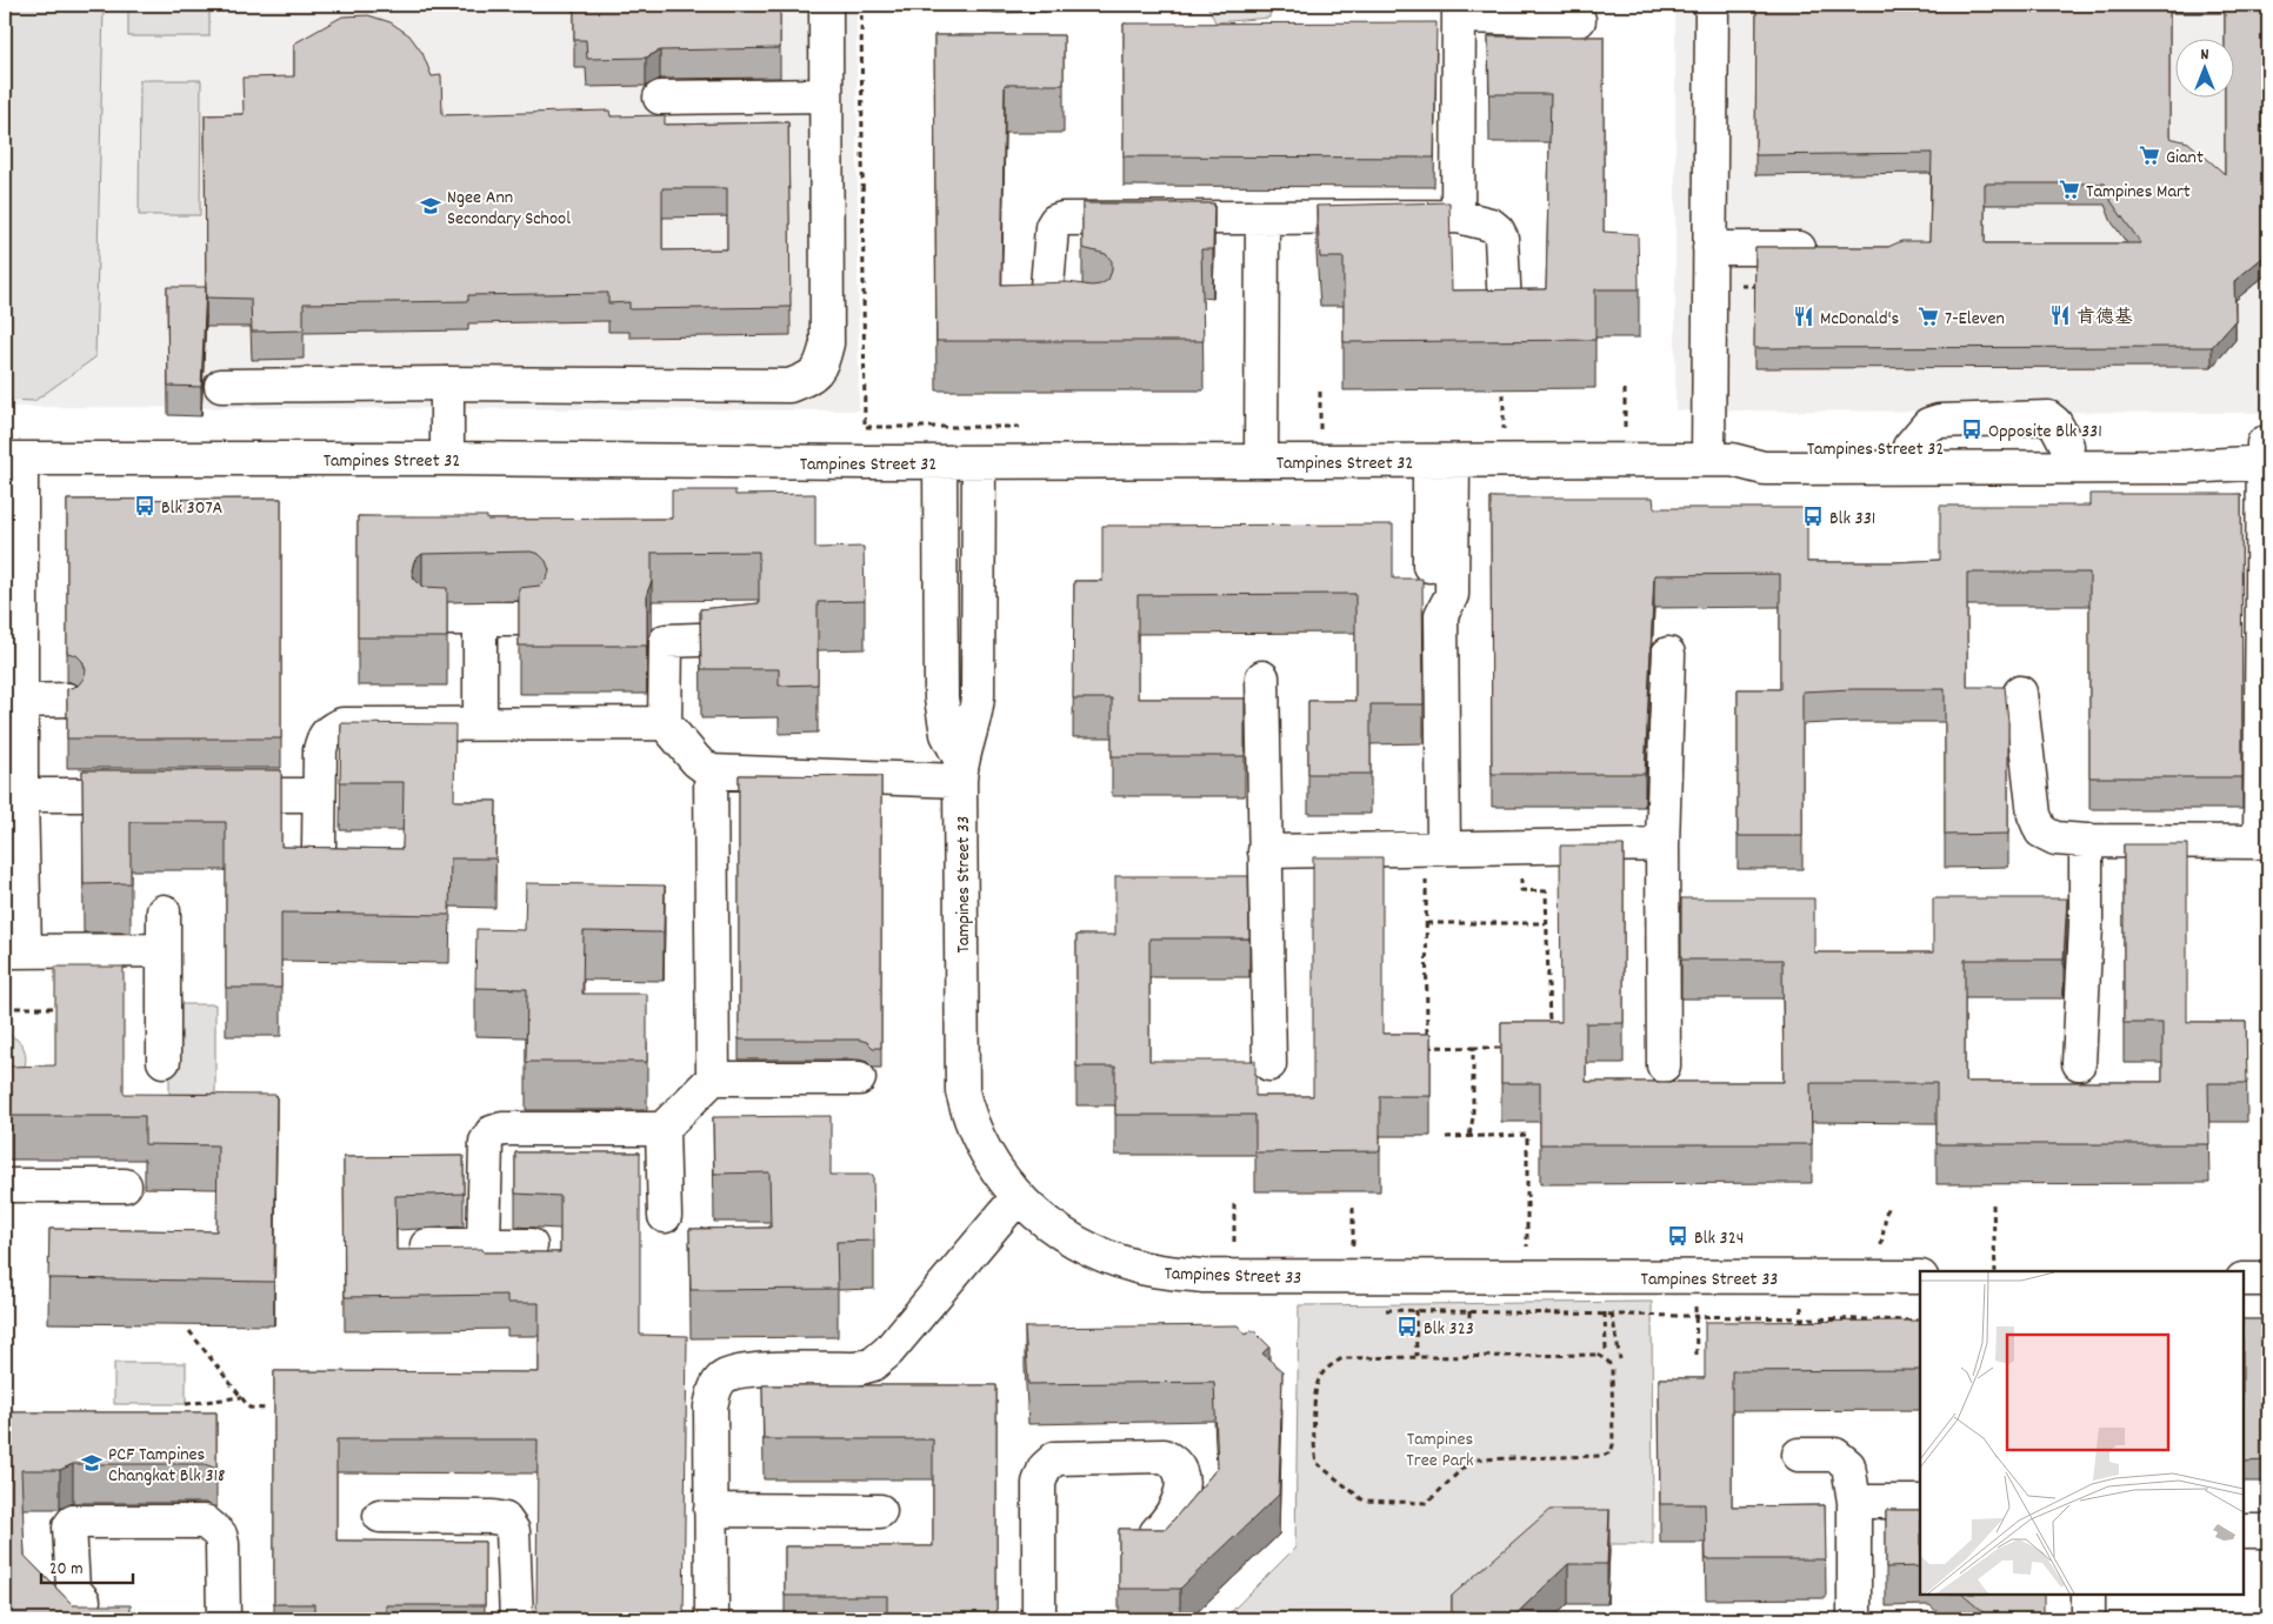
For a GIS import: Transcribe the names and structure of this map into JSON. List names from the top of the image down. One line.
{"streets":{"street":["Tampines Street 32","Tampines Street 33"]},"crossings":[["Tampines Street 32","Tampines Street 33"]],"parks":["Tampines Tree Park"],"places":{"supermarket":["Giant","Tampines Mart","7-Eleven"],"school or university":["Ngee Ann Secondary School","PCF Tampines Changkat Blk 318"],"restaurant":["肯德基","McDonald's"],"bus stop":["Opposite Blk 331","Blk 307A","Blk 331","Blk 324","Blk 323"]},"scale_bar":"20 m","north":"top"}
